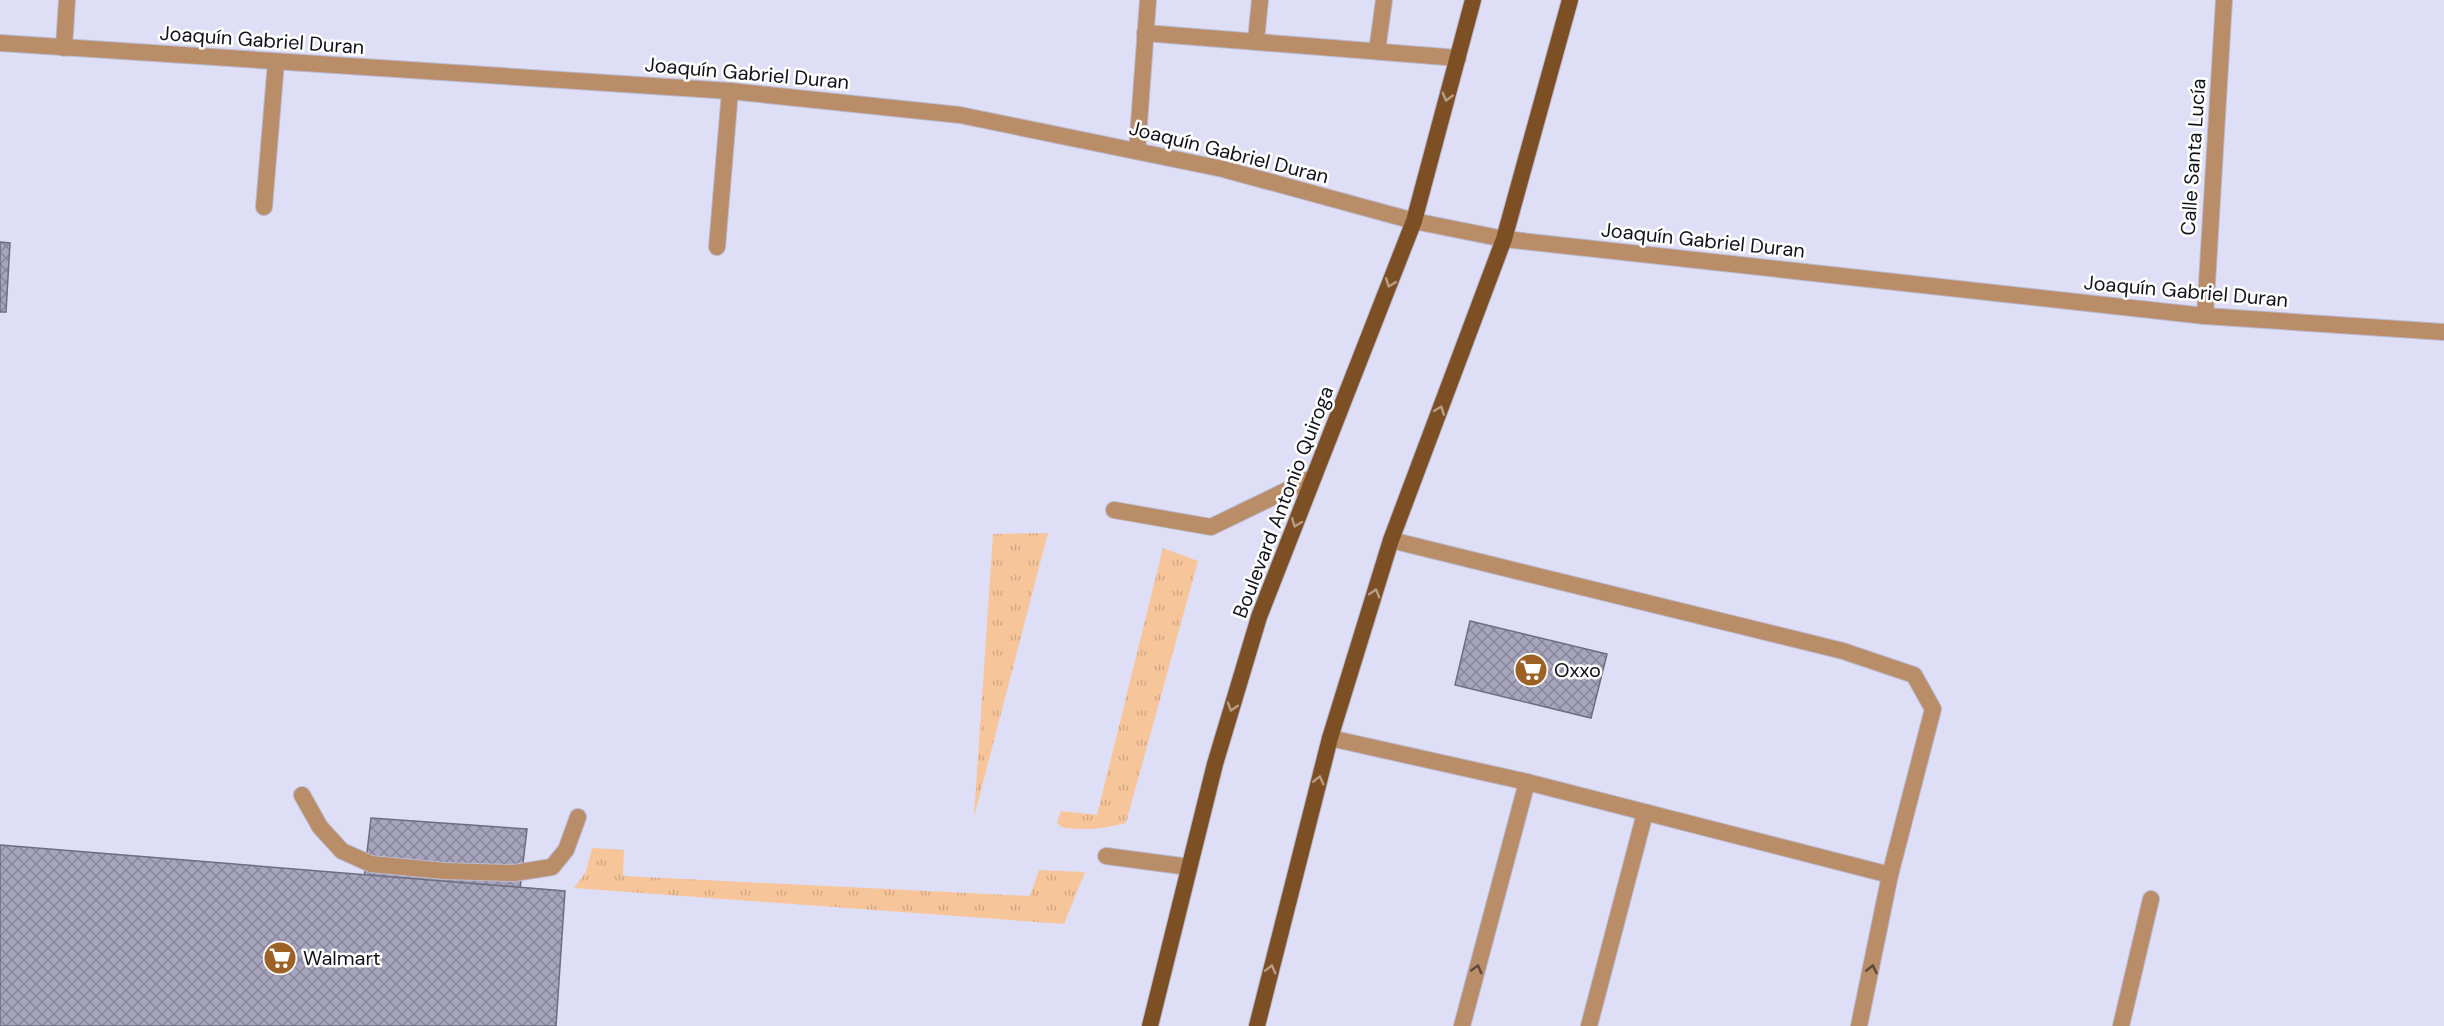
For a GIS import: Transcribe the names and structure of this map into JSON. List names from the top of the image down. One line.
{"streets":{"main road":["Boulevard Antonio Quiroga"],"street":["Joaquín Gabriel Duran","Calle Santa Lucía"]},"crossings":[["Joaquín Gabriel Duran","Calle Santa Lucía"],["Joaquín Gabriel Duran","Boulevard Antonio Quiroga"]],"places":{"supermarket":["Oxxo","Walmart"]}}
